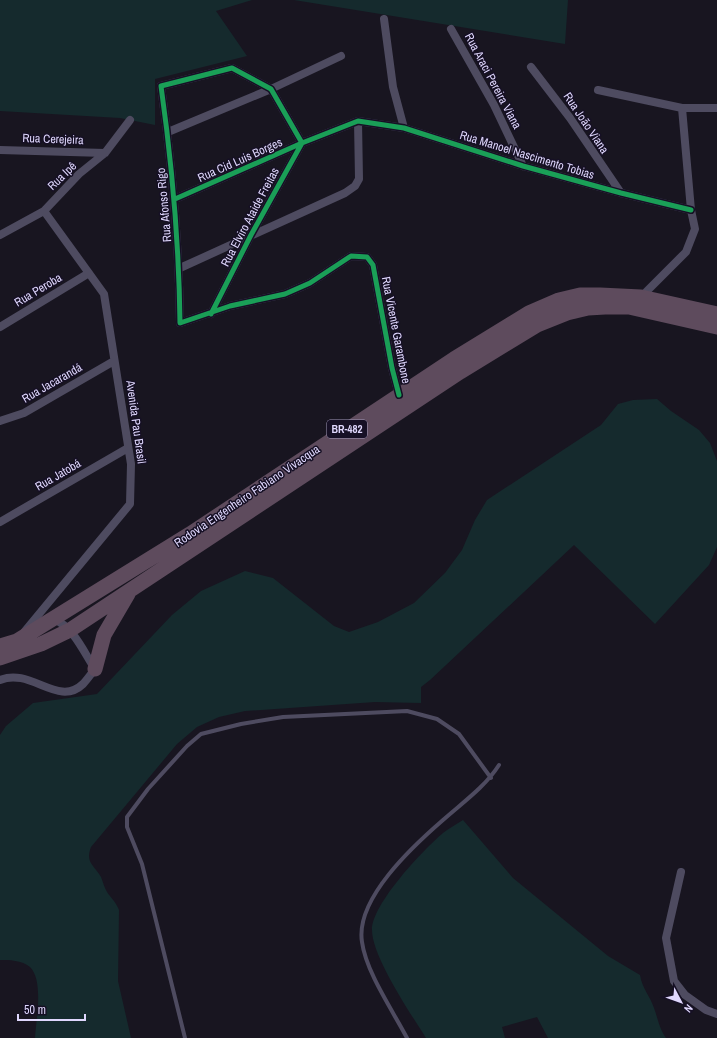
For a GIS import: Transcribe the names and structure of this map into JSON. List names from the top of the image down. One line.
{"streets":{"highway":["BR-482","Rodovia Engenheiro Fabiano Vivacqua"],"street":["Rua Araci Pereira Viana","Rua João Viana","Rua Cerejeira","Rua Manoel Nascimento Tobias","Rua Cid Luis Borges","Rua Ipê","Rua Afonso Rigo","Rua Elviro Ataide Freitas","Rua Peroba","Rua Vicente Garambone","Rua Jacarandá","Avenida Pau Brasil","Rua Jatobá"]},"crossings":[["Rua Araci Pereira Viana","Rua Manoel Nascimento Tobias"],["Rua João Viana","Rua Manoel Nascimento Tobias"],["Rua Cerejeira","Rua Ipê"],["Rua Manoel Nascimento Tobias","Rua Cid Luis Borges"],["Rua Cid Luis Borges","Rua Afonso Rigo"],["Rua Cid Luis Borges","Rua Elviro Ataide Freitas"],["Rua Ipê","Avenida Pau Brasil"],["Rua Afonso Rigo","Rua Vicente Garambone"],["Rua Elviro Ataide Freitas","Rua Vicente Garambone"],["Rua Peroba","Avenida Pau Brasil"],["Rua Vicente Garambone","Rodovia Engenheiro Fabiano Vivacqua"],["Rua Jacarandá","Avenida Pau Brasil"],["Avenida Pau Brasil","Rua Jatobá"],["Avenida Pau Brasil","Rodovia Engenheiro Fabiano Vivacqua"]],"scale_bar":"50 m","north":"bottom right"}
